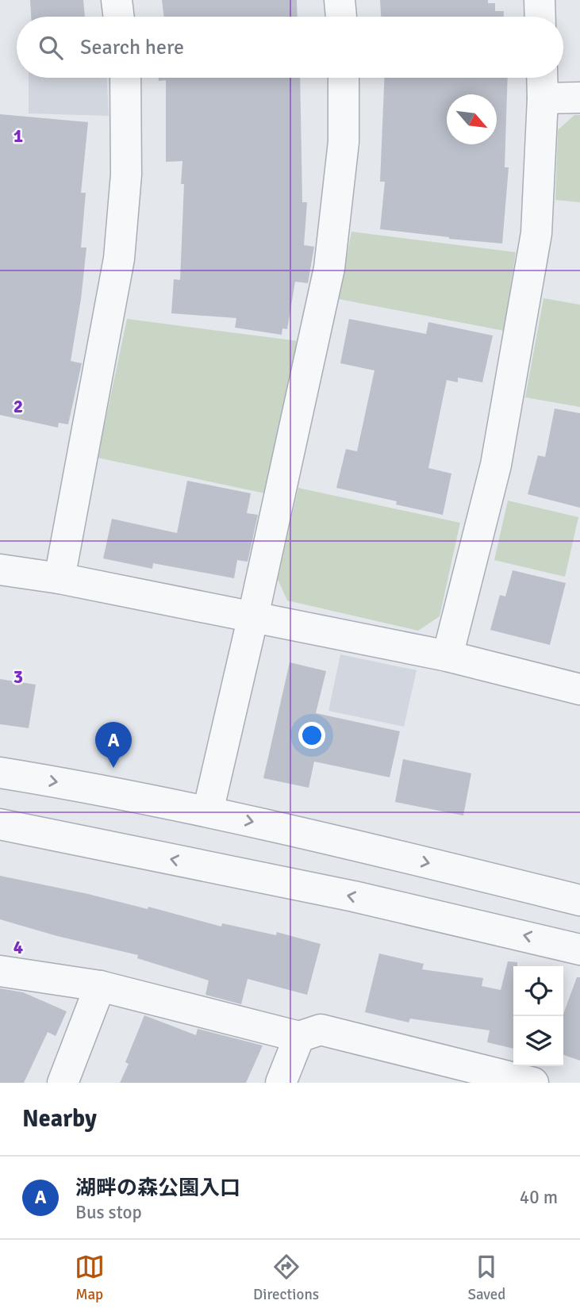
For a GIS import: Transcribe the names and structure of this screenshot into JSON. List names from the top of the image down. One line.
{"north":"bottom right","page":{"search":"Search here","pins":"A","heading":"Nearby","list":[{"mark":"A","name":"湖畔の森公園入口","note":"Bus stop","value":"40 m"}],"nav":["Map","Directions","Saved"]},"grid":{"rows":["1","2","3","4"]}}
